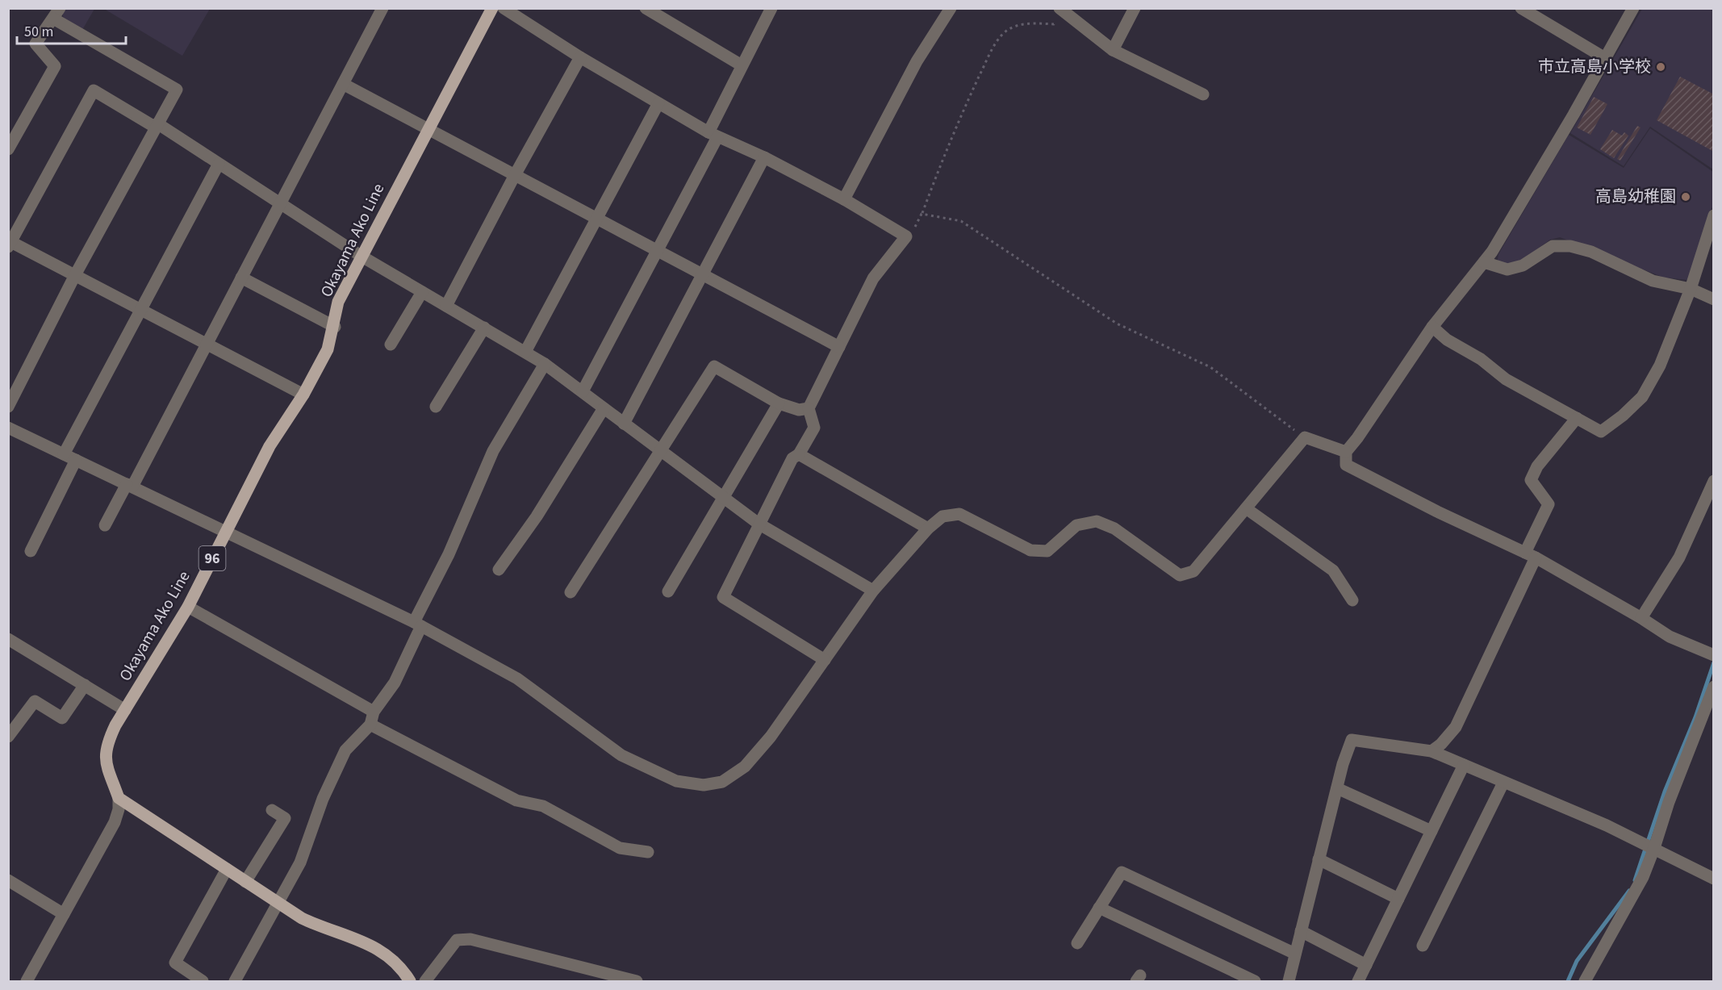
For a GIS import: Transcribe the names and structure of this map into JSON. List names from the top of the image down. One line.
{"streets":{"main road":["Okayama Ako Line","96"]},"places":["市立高島小学校","高島幼稚園"],"scale_bar":"50 m"}
